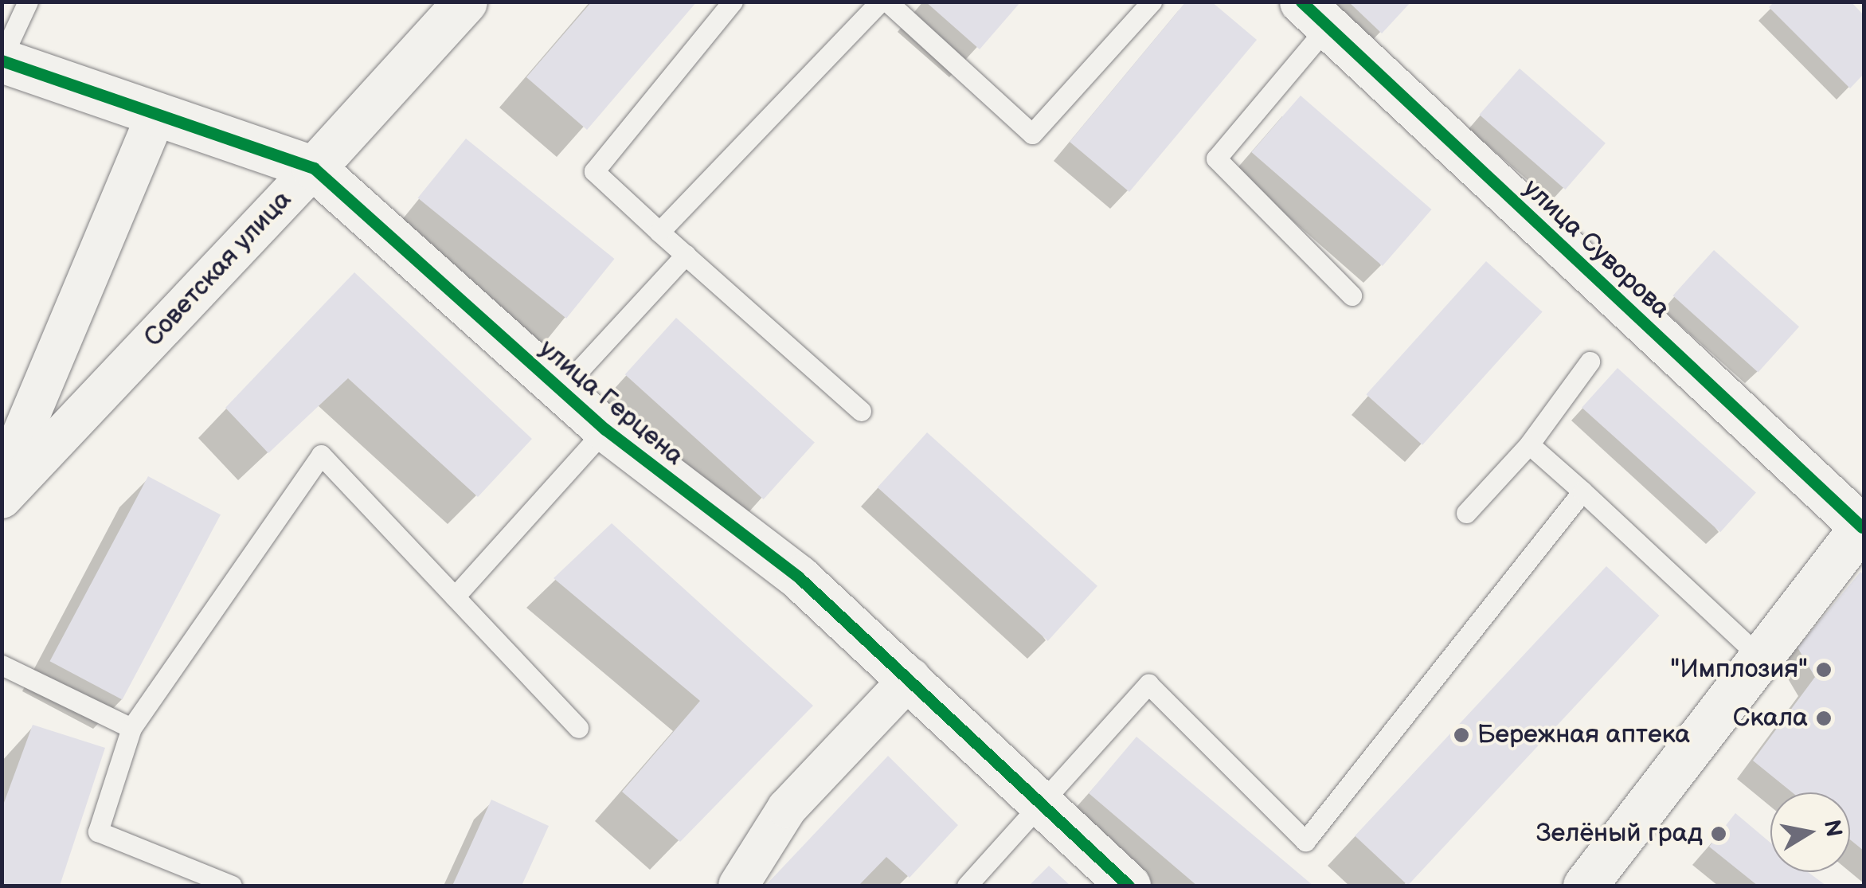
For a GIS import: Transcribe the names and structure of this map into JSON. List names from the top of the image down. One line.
{"streets":{"street":["улица Суворова","Советская улица","улица Герцена"]},"crossings":[["Советская улица","улица Герцена"]],"places":["\"Имплозия\"","Скала","Бережная аптека","Зелёный град"],"north":"right"}
